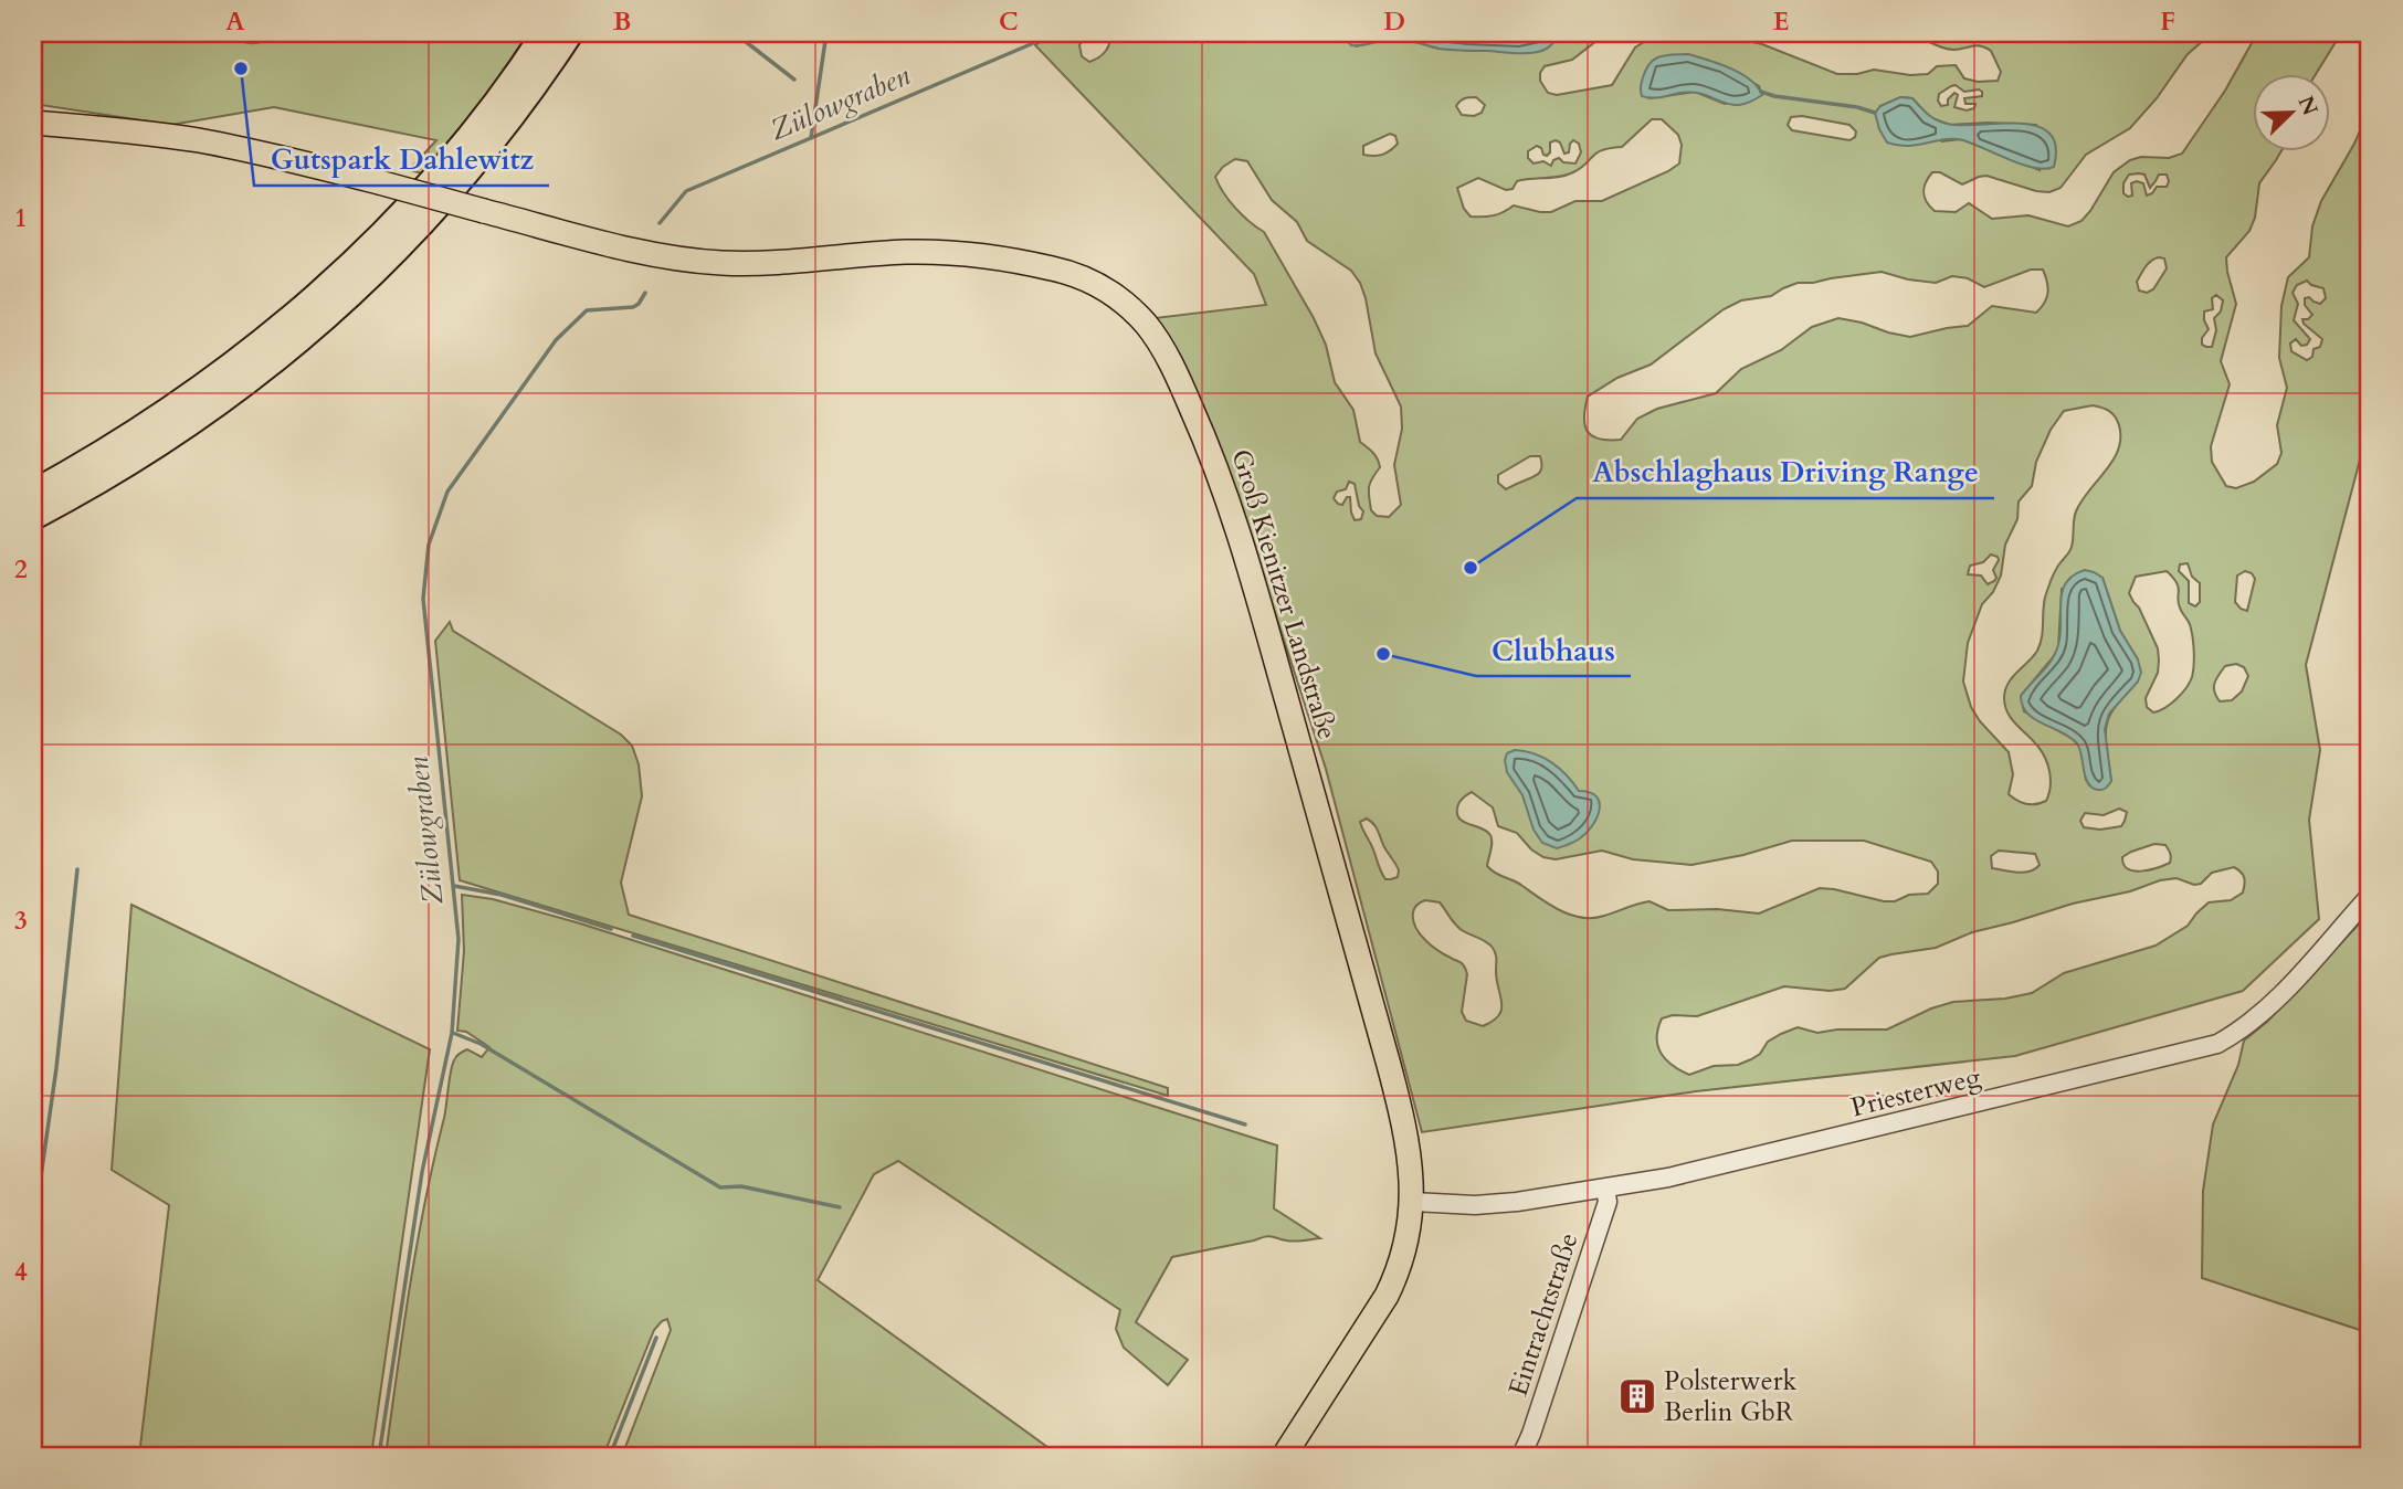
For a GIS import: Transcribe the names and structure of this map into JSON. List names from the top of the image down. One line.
{"streets":{"main road":["Groß Kienitzer Landstraße"],"street":["Priesterweg","Eintrachtstraße"]},"crossings":[["Groß Kienitzer Landstraße","Priesterweg"],["Priesterweg","Eintrachtstraße"]],"water":["Zülowgraben"],"places":{"other":["Gutspark Dahlewitz","Abschlaghaus Driving Range","Clubhaus"],"building":["Polsterwerk Berlin GbR"]},"north":"top right","grid":{"columns":["A","B","C","D","E","F"],"rows":["1","2","3","4"]}}
